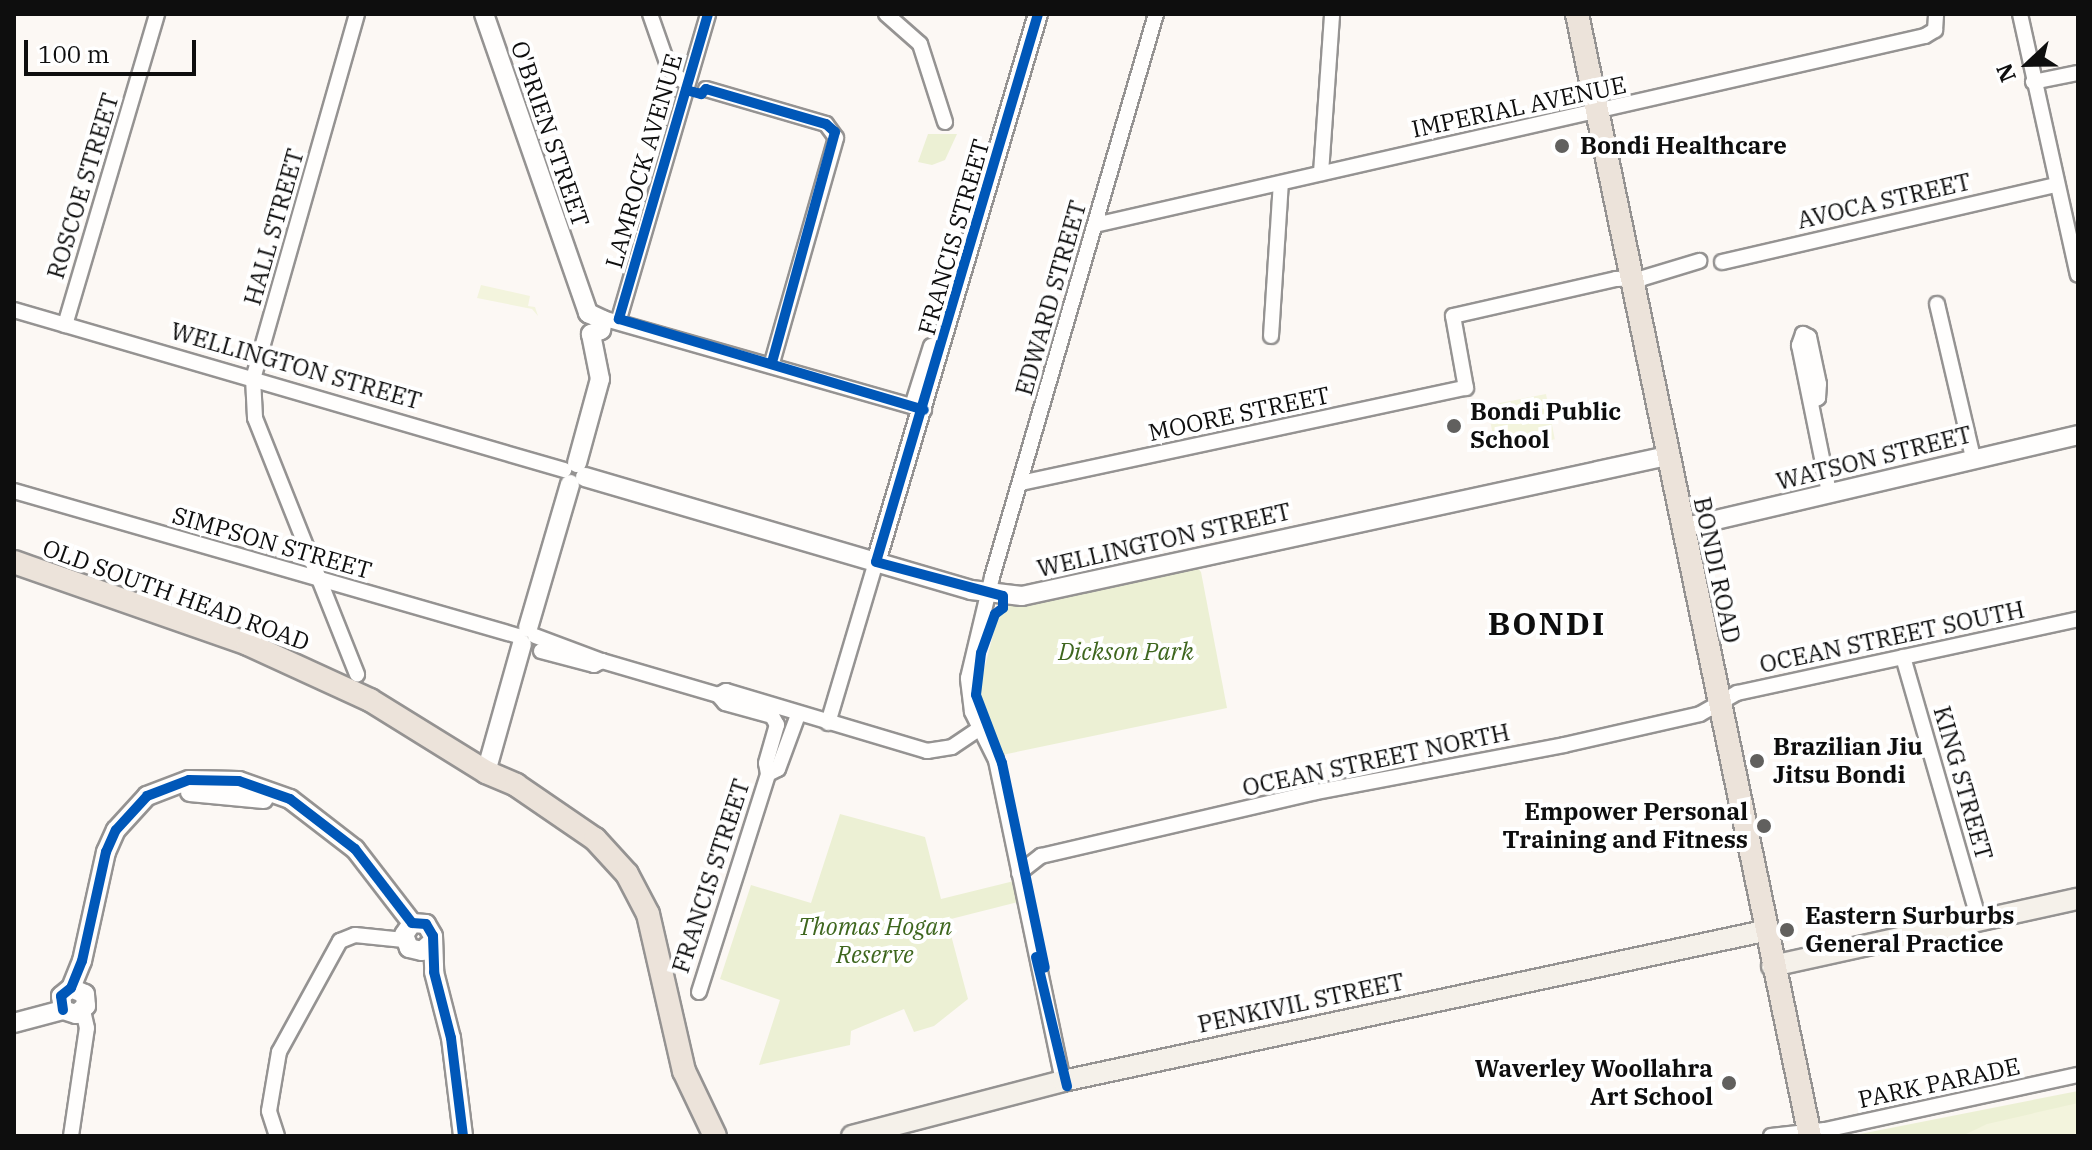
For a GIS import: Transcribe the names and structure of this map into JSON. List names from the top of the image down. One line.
{"streets":{"main road":["BONDI ROAD","OLD SOUTH HEAD ROAD","PENKIVIL STREET"],"street":["IMPERIAL AVENUE","O'BRIEN STREET","LAMROCK AVENUE","ROSCOE STREET","AVOCA STREET","HALL STREET","FRANCIS STREET","EDWARD STREET","WELLINGTON STREET","MOORE STREET","WATSON STREET","SIMPSON STREET","OCEAN STREET SOUTH","OCEAN STREET NORTH","KING STREET","PARK PARADE"]},"crossings":[["IMPERIAL AVENUE","EDWARD STREET"],["IMPERIAL AVENUE","BONDI ROAD"],["O'BRIEN STREET","LAMROCK AVENUE"],["O'BRIEN STREET","WELLINGTON STREET"],["O'BRIEN STREET","SIMPSON STREET"],["O'BRIEN STREET","OLD SOUTH HEAD ROAD"],["ROSCOE STREET","WELLINGTON STREET"],["HALL STREET","WELLINGTON STREET"],["HALL STREET","SIMPSON STREET"],["FRANCIS STREET","WELLINGTON STREET"],["FRANCIS STREET","SIMPSON STREET"],["EDWARD STREET","WELLINGTON STREET"],["EDWARD STREET","MOORE STREET"],["EDWARD STREET","SIMPSON STREET"],["EDWARD STREET","OCEAN STREET NORTH"],["EDWARD STREET","PENKIVIL STREET"],["WELLINGTON STREET","BONDI ROAD"],["MOORE STREET","BONDI ROAD"],["WATSON STREET","BONDI ROAD"],["BONDI ROAD","OCEAN STREET SOUTH"],["BONDI ROAD","OCEAN STREET NORTH"],["BONDI ROAD","PENKIVIL STREET"],["BONDI ROAD","PARK PARADE"],["OCEAN STREET SOUTH","OCEAN STREET NORTH"],["OCEAN STREET SOUTH","KING STREET"]],"districts":["BONDI"],"parks":["Dickson Park","Thomas Hogan Reserve"],"places":["Bondi Healthcare","Bondi Public School","Brazilian Jiu Jitsu Bondi","Empower Personal Training and Fitness","Eastern Surburbs General Practice","Waverley Woollahra Art School"],"scale_bar":"100 m","north":"left"}
